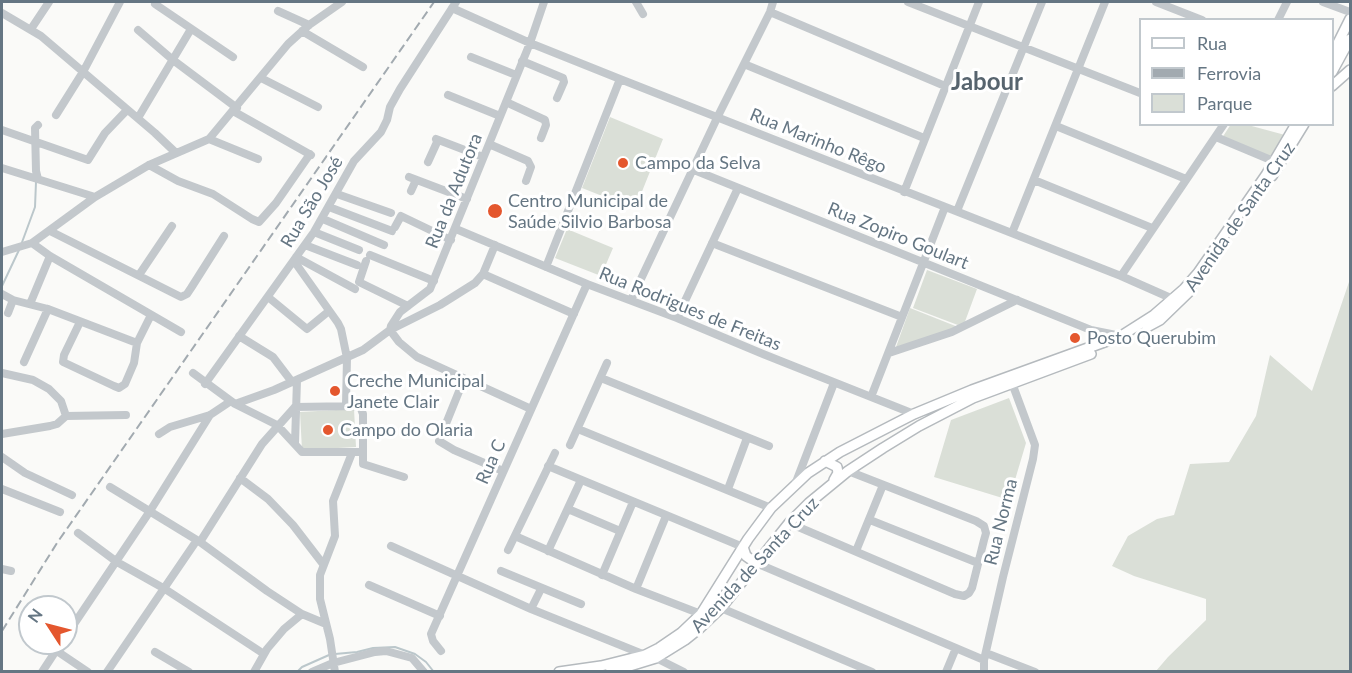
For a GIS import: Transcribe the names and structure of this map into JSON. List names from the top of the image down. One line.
{"streets":{"main road":["Avenida de Santa Cruz"],"street":["Rua Marinho Rêgo","Rua da Adutora","Rua São José","Rua Zopiro Goulart","Rua Rodrigues de Freitas","Rua C","Rua Norma"]},"crossings":[["Rua Marinho Rêgo","Rua da Adutora"],["Rua Marinho Rêgo","Rua São José"],["Rua Marinho Rêgo","Avenida de Santa Cruz"],["Rua da Adutora","Rua Rodrigues de Freitas"],["Avenida de Santa Cruz","Rua Zopiro Goulart"],["Avenida de Santa Cruz","Rua Rodrigues de Freitas"],["Avenida de Santa Cruz","Rua Norma"],["Rua Rodrigues de Freitas","Rua C"]],"districts":["Jabour"],"places":["Campo da Selva","Centro Municipal de Saúde Silvio Barbosa","Posto Querubim","Creche Municipal Janete Clair","Campo do Olaria"],"legend":["Rua","Ferrovia","Parque"],"north":"top left"}
